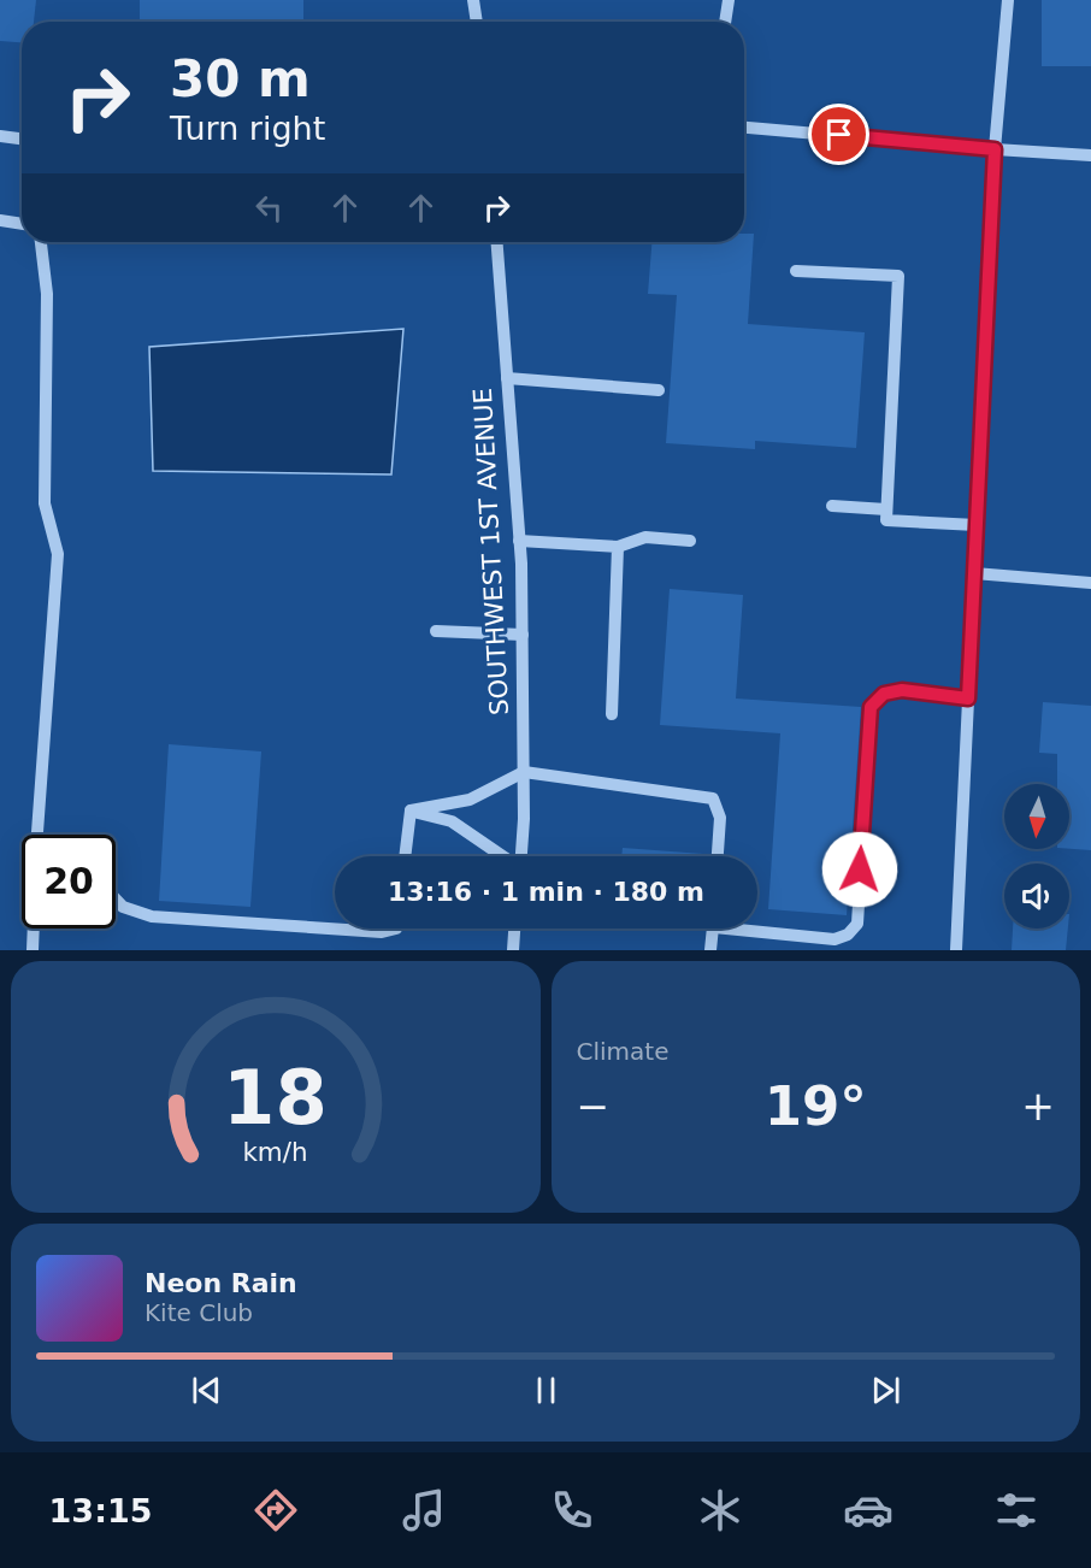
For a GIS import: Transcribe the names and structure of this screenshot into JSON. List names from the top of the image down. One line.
{"streets":{"street":["SOUTHWEST 1ST AVENUE"]},"north":"bottom","page":{"turn":["30 m","Turn right"],"limit":"20","trip":"13:16 · 1 min · 180 m","tile":"Climate","heat":["−","19°","+"],"song":["Neon Rain","Kite Club"],"tabs":"13:15","gauge":["18","km/h"]}}
